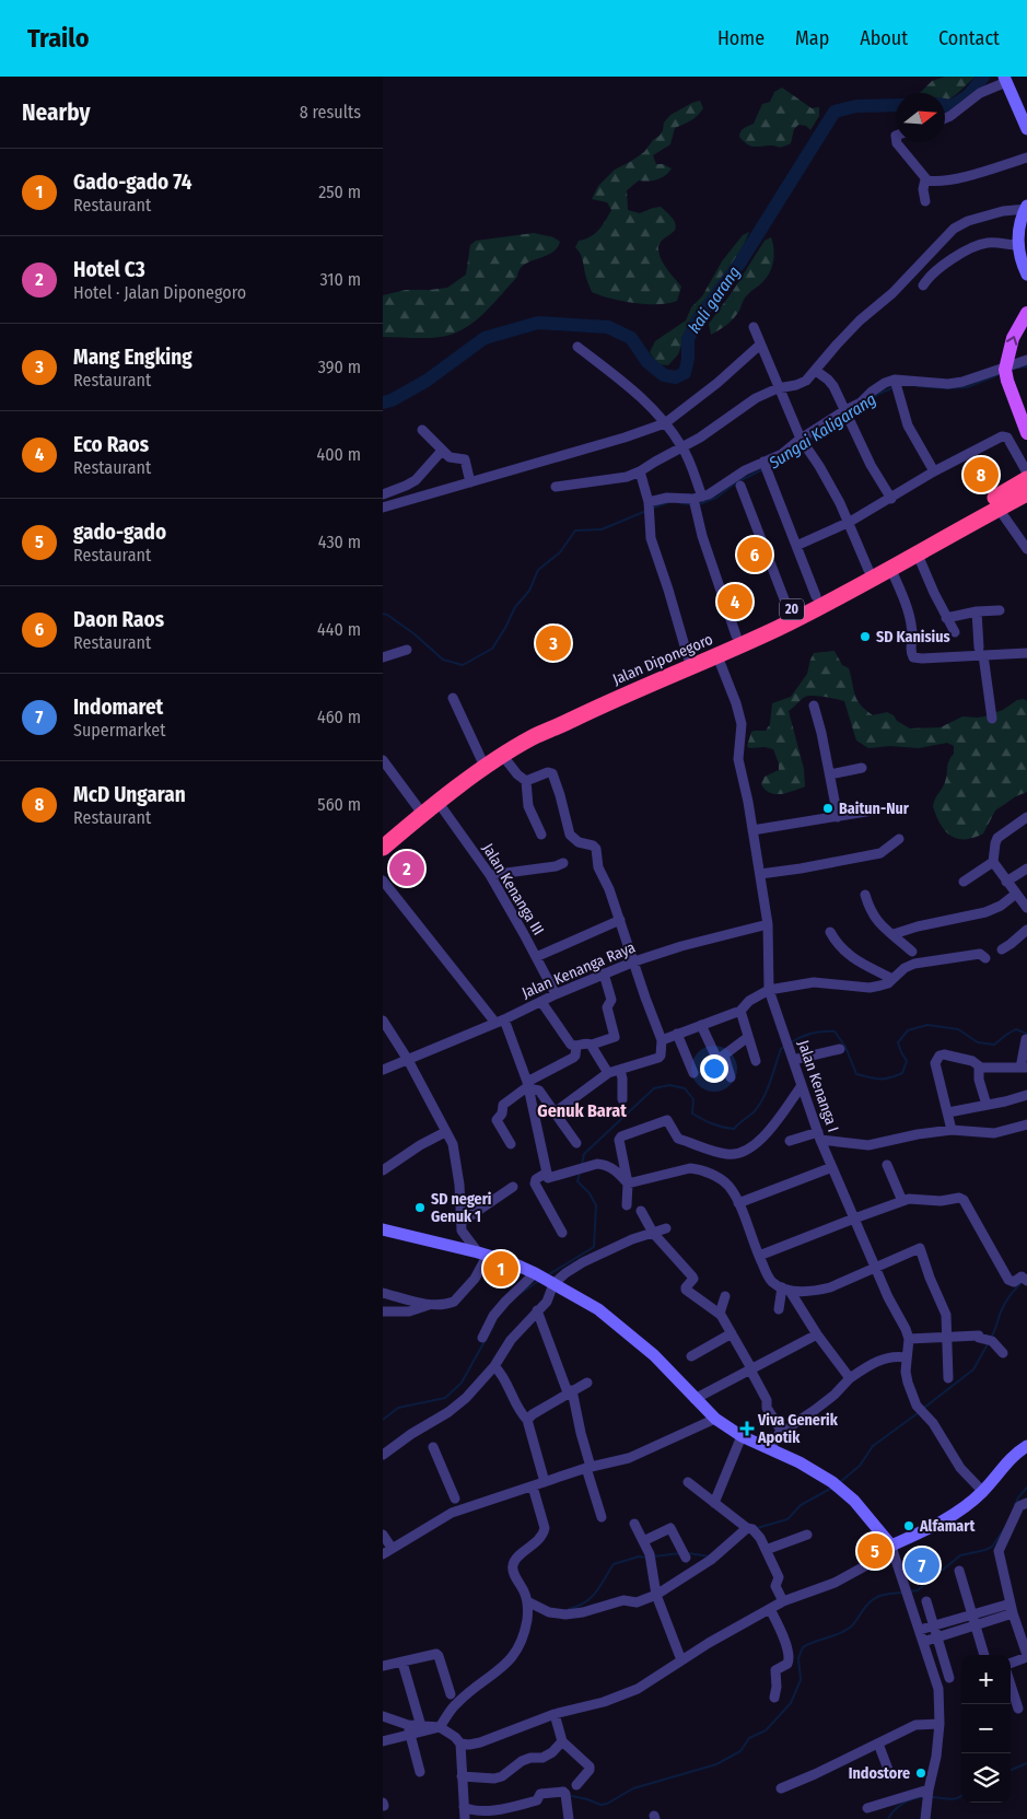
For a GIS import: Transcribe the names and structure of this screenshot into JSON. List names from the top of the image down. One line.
{"streets":{"highway":["20","Jalan Diponegoro"],"street":["Jalan Kenanga III","Jalan Kenanga Raya","Jalan Kenanga I"]},"crossings":[["Jalan Diponegoro","Jalan Kenanga III"],["Jalan Diponegoro","Jalan Kenanga I"],["Jalan Kenanga III","Jalan Kenanga Raya"],["Jalan Kenanga Raya","Jalan Kenanga I"]],"districts":["Genuk Barat"],"water":["kali garang","Sungai Kaligarang"],"places":{"other":["SD Kanisius","Baitun-Nur","SD negeri Genuk 1","Alfamart","Indostore"],"health":["Viva Generik Apotik"]},"north":"right","page":{"header":"Trailo","nav":["Home","Map","About","Contact"],"heading":["Nearby","8 results"],"list":[{"mark":"1","name":"Gado-gado 74","note":"Restaurant","value":"250 m"},{"mark":"2","name":"Hotel C3","note":"Hotel · Jalan Diponegoro","value":"310 m"},{"mark":"3","name":"Mang Engking","note":"Restaurant","value":"390 m"},{"mark":"4","name":"Eco Raos","note":"Restaurant","value":"400 m"},{"mark":"5","name":"gado-gado","note":"Restaurant","value":"430 m"},{"mark":"6","name":"Daon Raos","note":"Restaurant","value":"440 m"},{"mark":"7","name":"Indomaret","note":"Supermarket","value":"460 m"},{"mark":"8","name":"McD Ungaran","note":"Restaurant","value":"560 m"}],"pins":["8","6","4","3","2","1","5","7"],"map_buttons":["+","−"]}}
